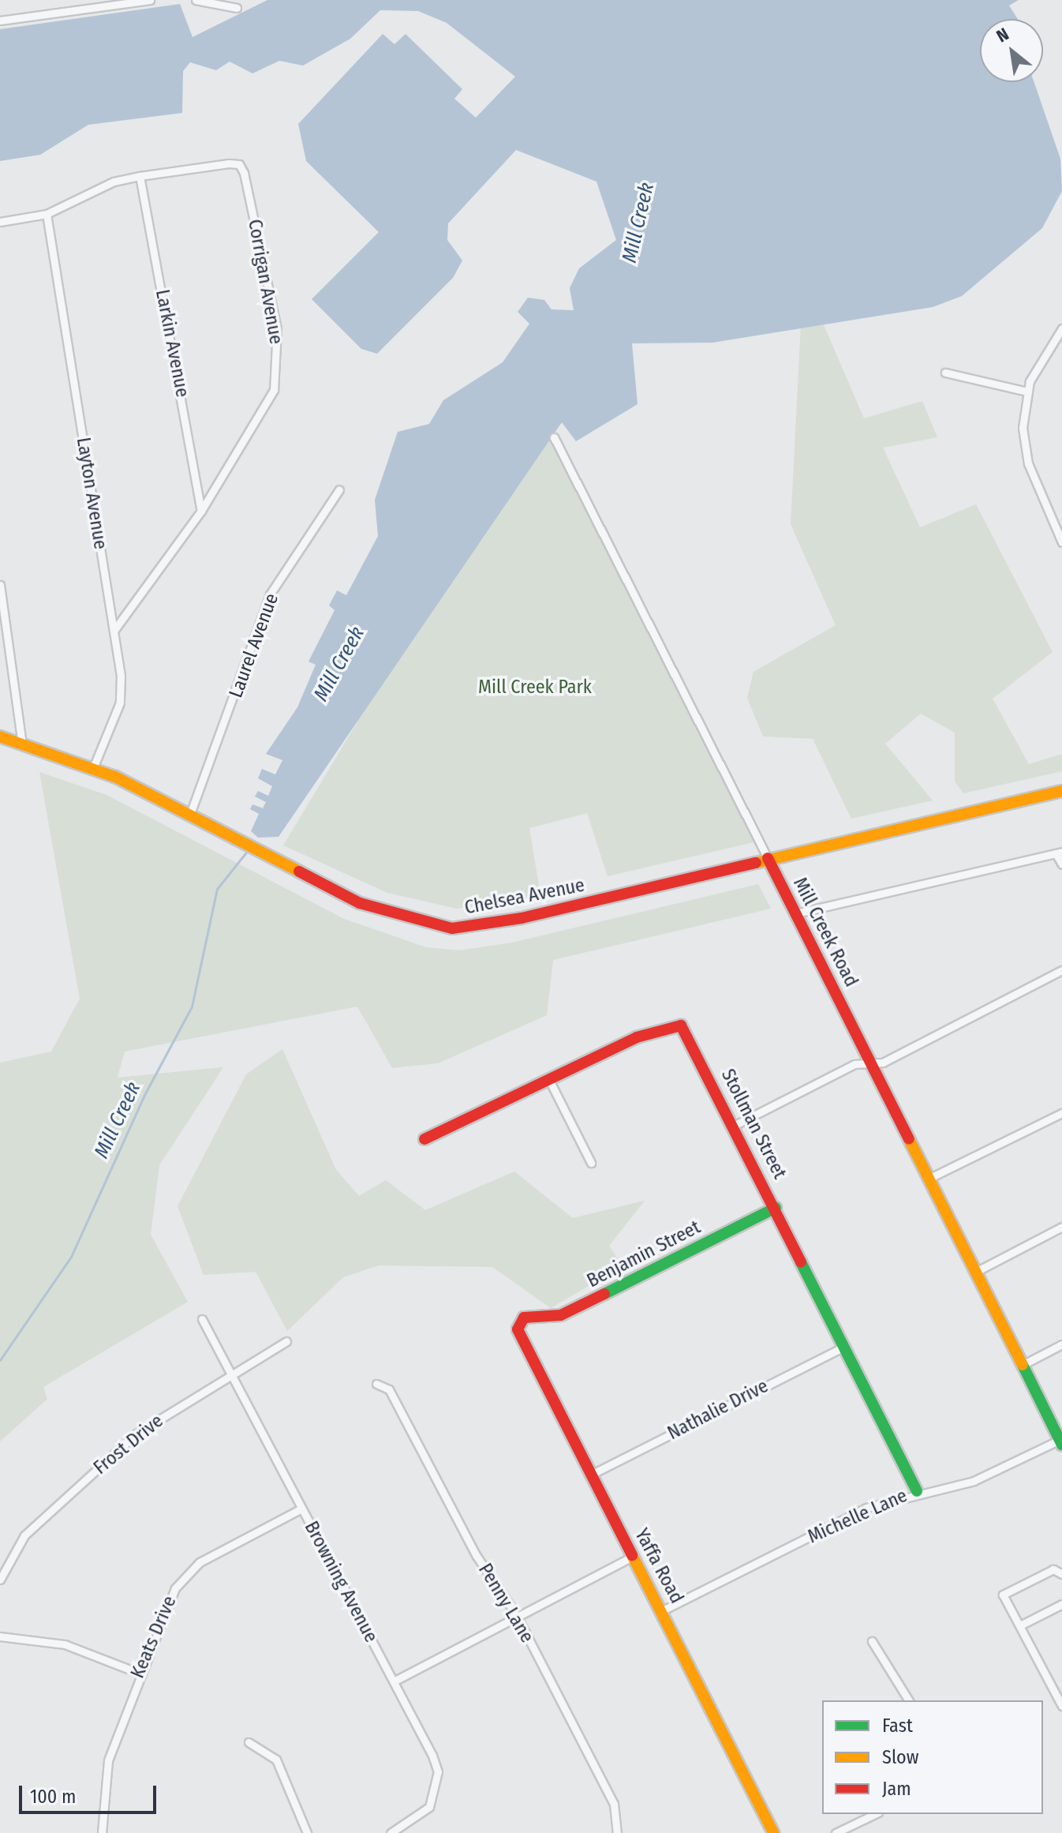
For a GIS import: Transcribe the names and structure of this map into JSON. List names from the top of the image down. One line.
{"streets":{"street":["Corrigan Avenue","Larkin Avenue","Layton Avenue","Laurel Avenue","Chelsea Avenue","Mill Creek Road","Stollman Street","Benjamin Street","Nathalie Drive","Frost Drive","Michelle Lane","Yaffa Road","Browning Avenue","Penny Lane","Keats Drive"]},"crossings":[["Corrigan Avenue","Larkin Avenue"],["Corrigan Avenue","Layton Avenue"],["Layton Avenue","Chelsea Avenue"],["Laurel Avenue","Chelsea Avenue"],["Chelsea Avenue","Mill Creek Road"],["Mill Creek Road","Michelle Lane"],["Stollman Street","Benjamin Street"],["Stollman Street","Nathalie Drive"],["Stollman Street","Michelle Lane"],["Benjamin Street","Yaffa Road"],["Nathalie Drive","Yaffa Road"],["Frost Drive","Browning Avenue"],["Michelle Lane","Yaffa Road"],["Browning Avenue","Keats Drive"]],"water":["Mill Creek"],"parks":["Mill Creek Park"],"legend":["Fast","Slow","Jam"],"scale_bar":"100 m","north":"top left"}
